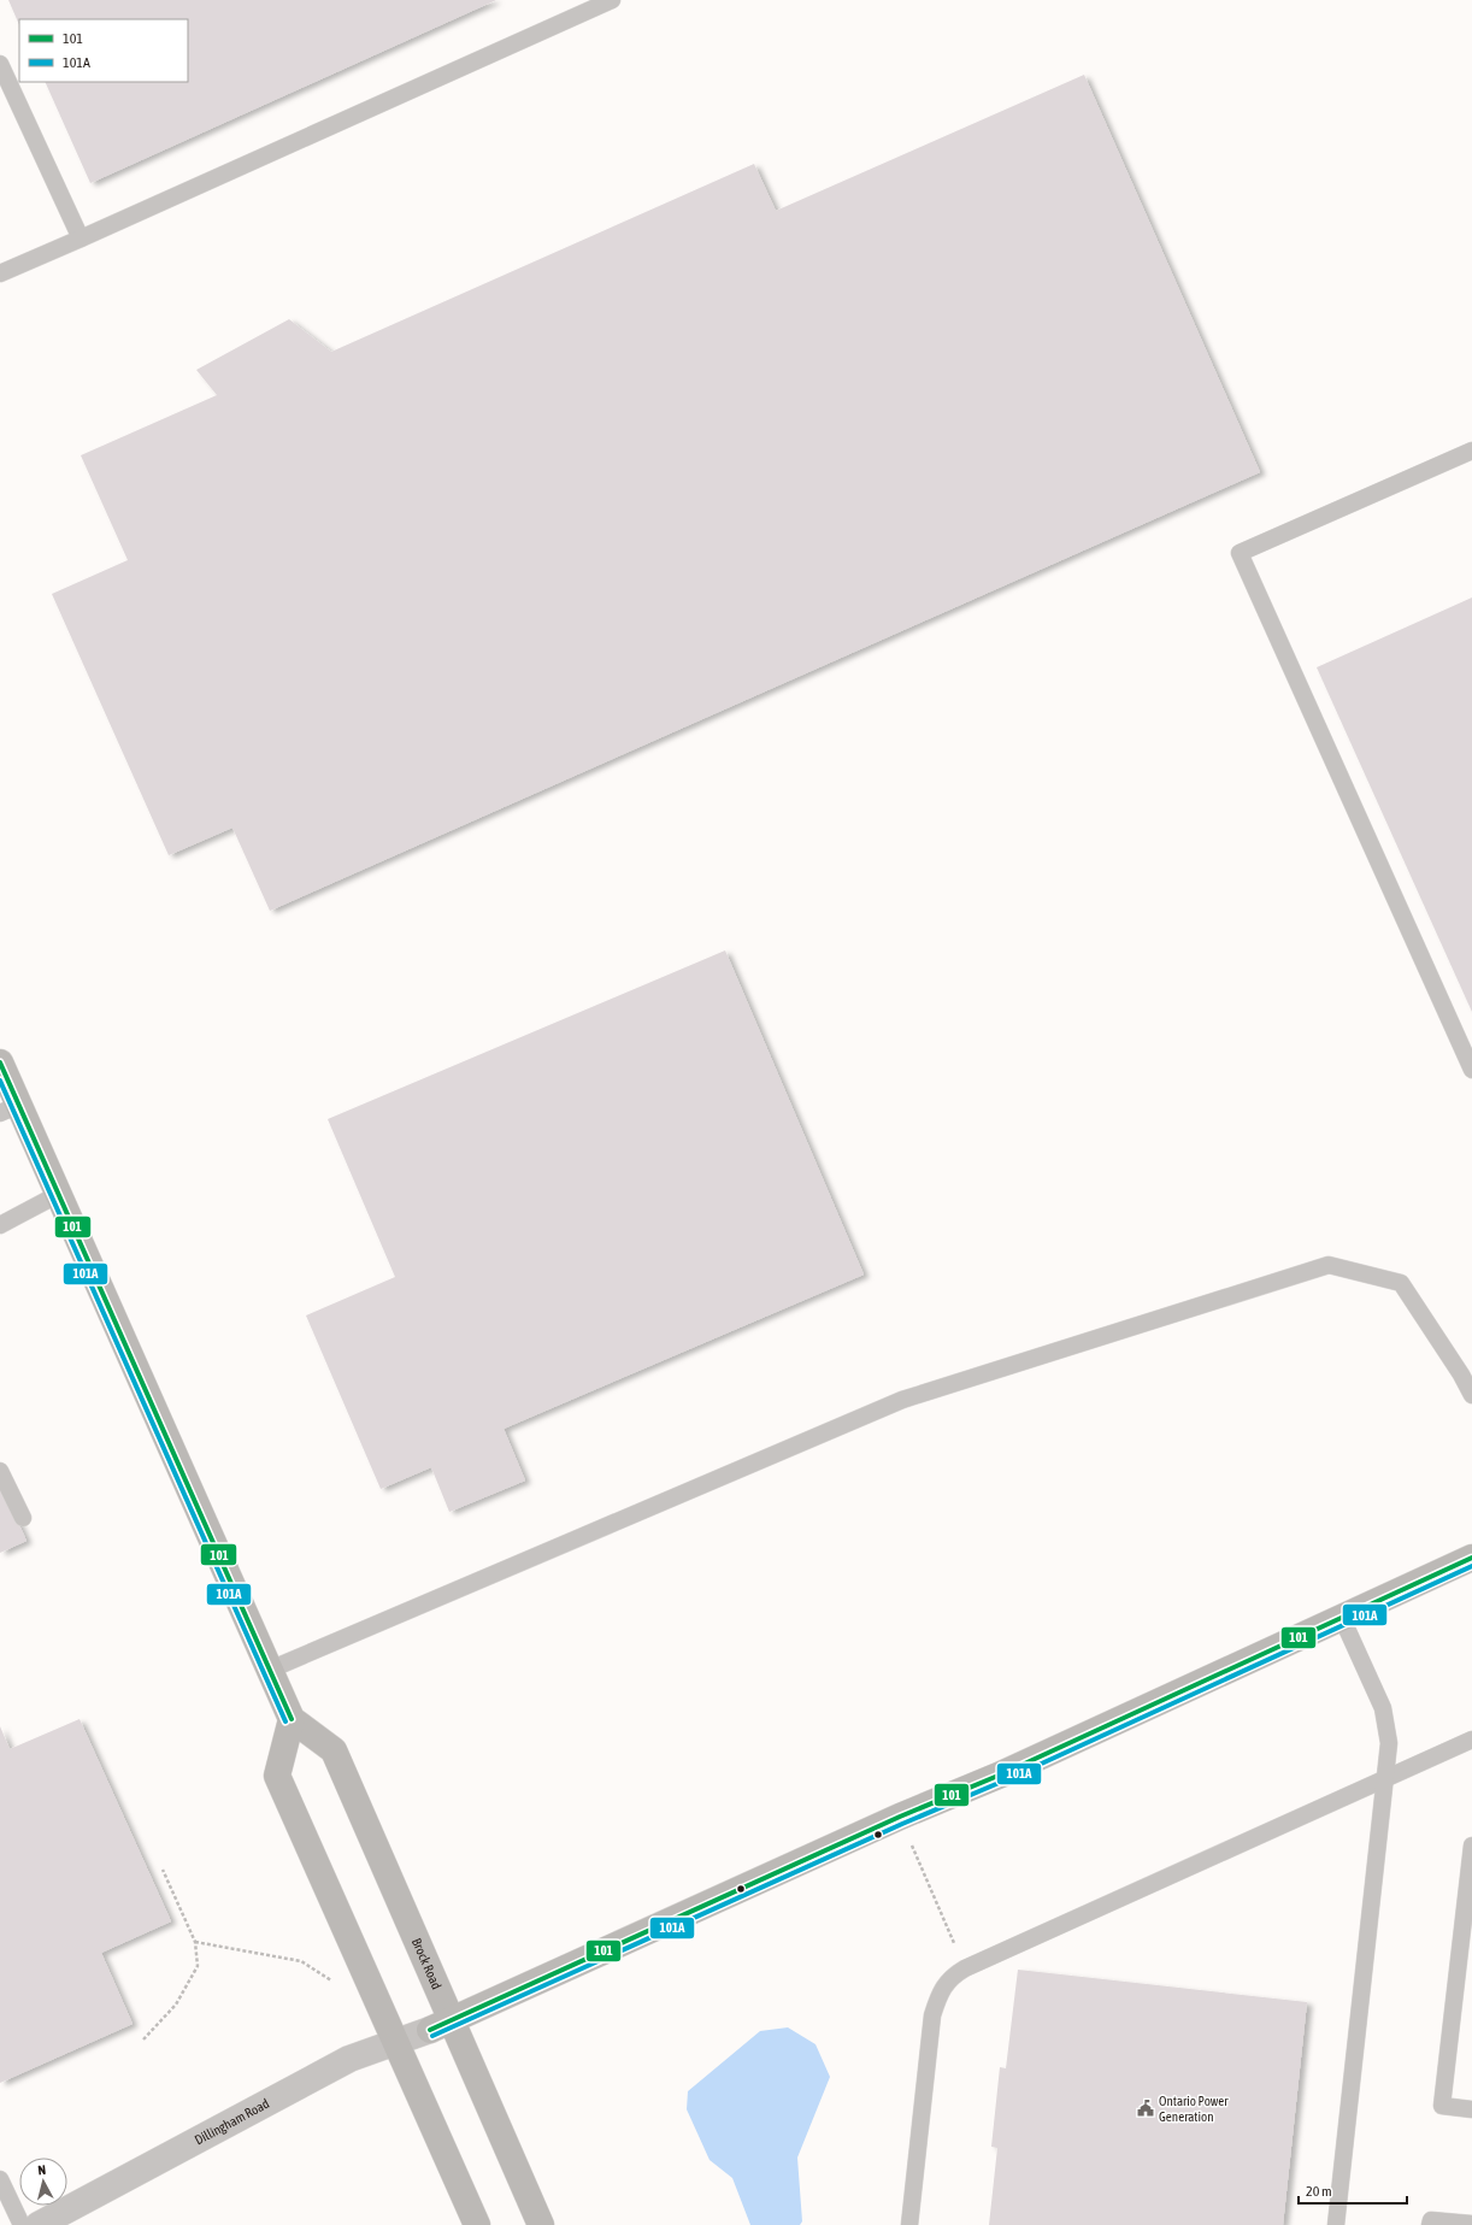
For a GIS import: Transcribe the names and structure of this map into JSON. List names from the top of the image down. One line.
{"streets":{"main road":["Brock Road"],"street":["Dillingham Road"]},"crossings":[["Brock Road","Dillingham Road"]],"places":{"public building":["Ontario Power Generation"]},"lines":["transit line 101","transit line 101A"],"legend":["101","101A"],"scale_bar":"20 m","north":"top"}
